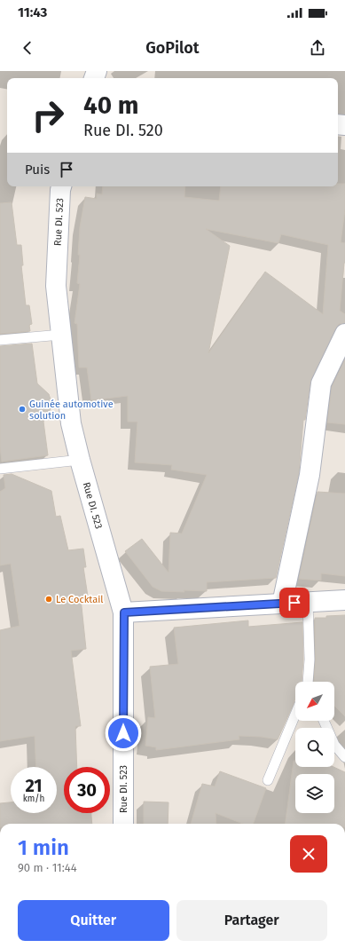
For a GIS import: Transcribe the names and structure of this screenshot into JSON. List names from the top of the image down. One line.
{"streets":{"street":["Rue DI. 523"]},"places":["Guinée automotive solution","Le Cocktail"],"north":"bottom left","page":{"status":"11:43","header":"GoPilot","turn":["40 m","Rue DI. 520"],"then":"Puis","speed":"21 km/h","limit":"30","heading":["1 min","90 m · 11:44"],"buttons":["Quitter","Partager"]}}
